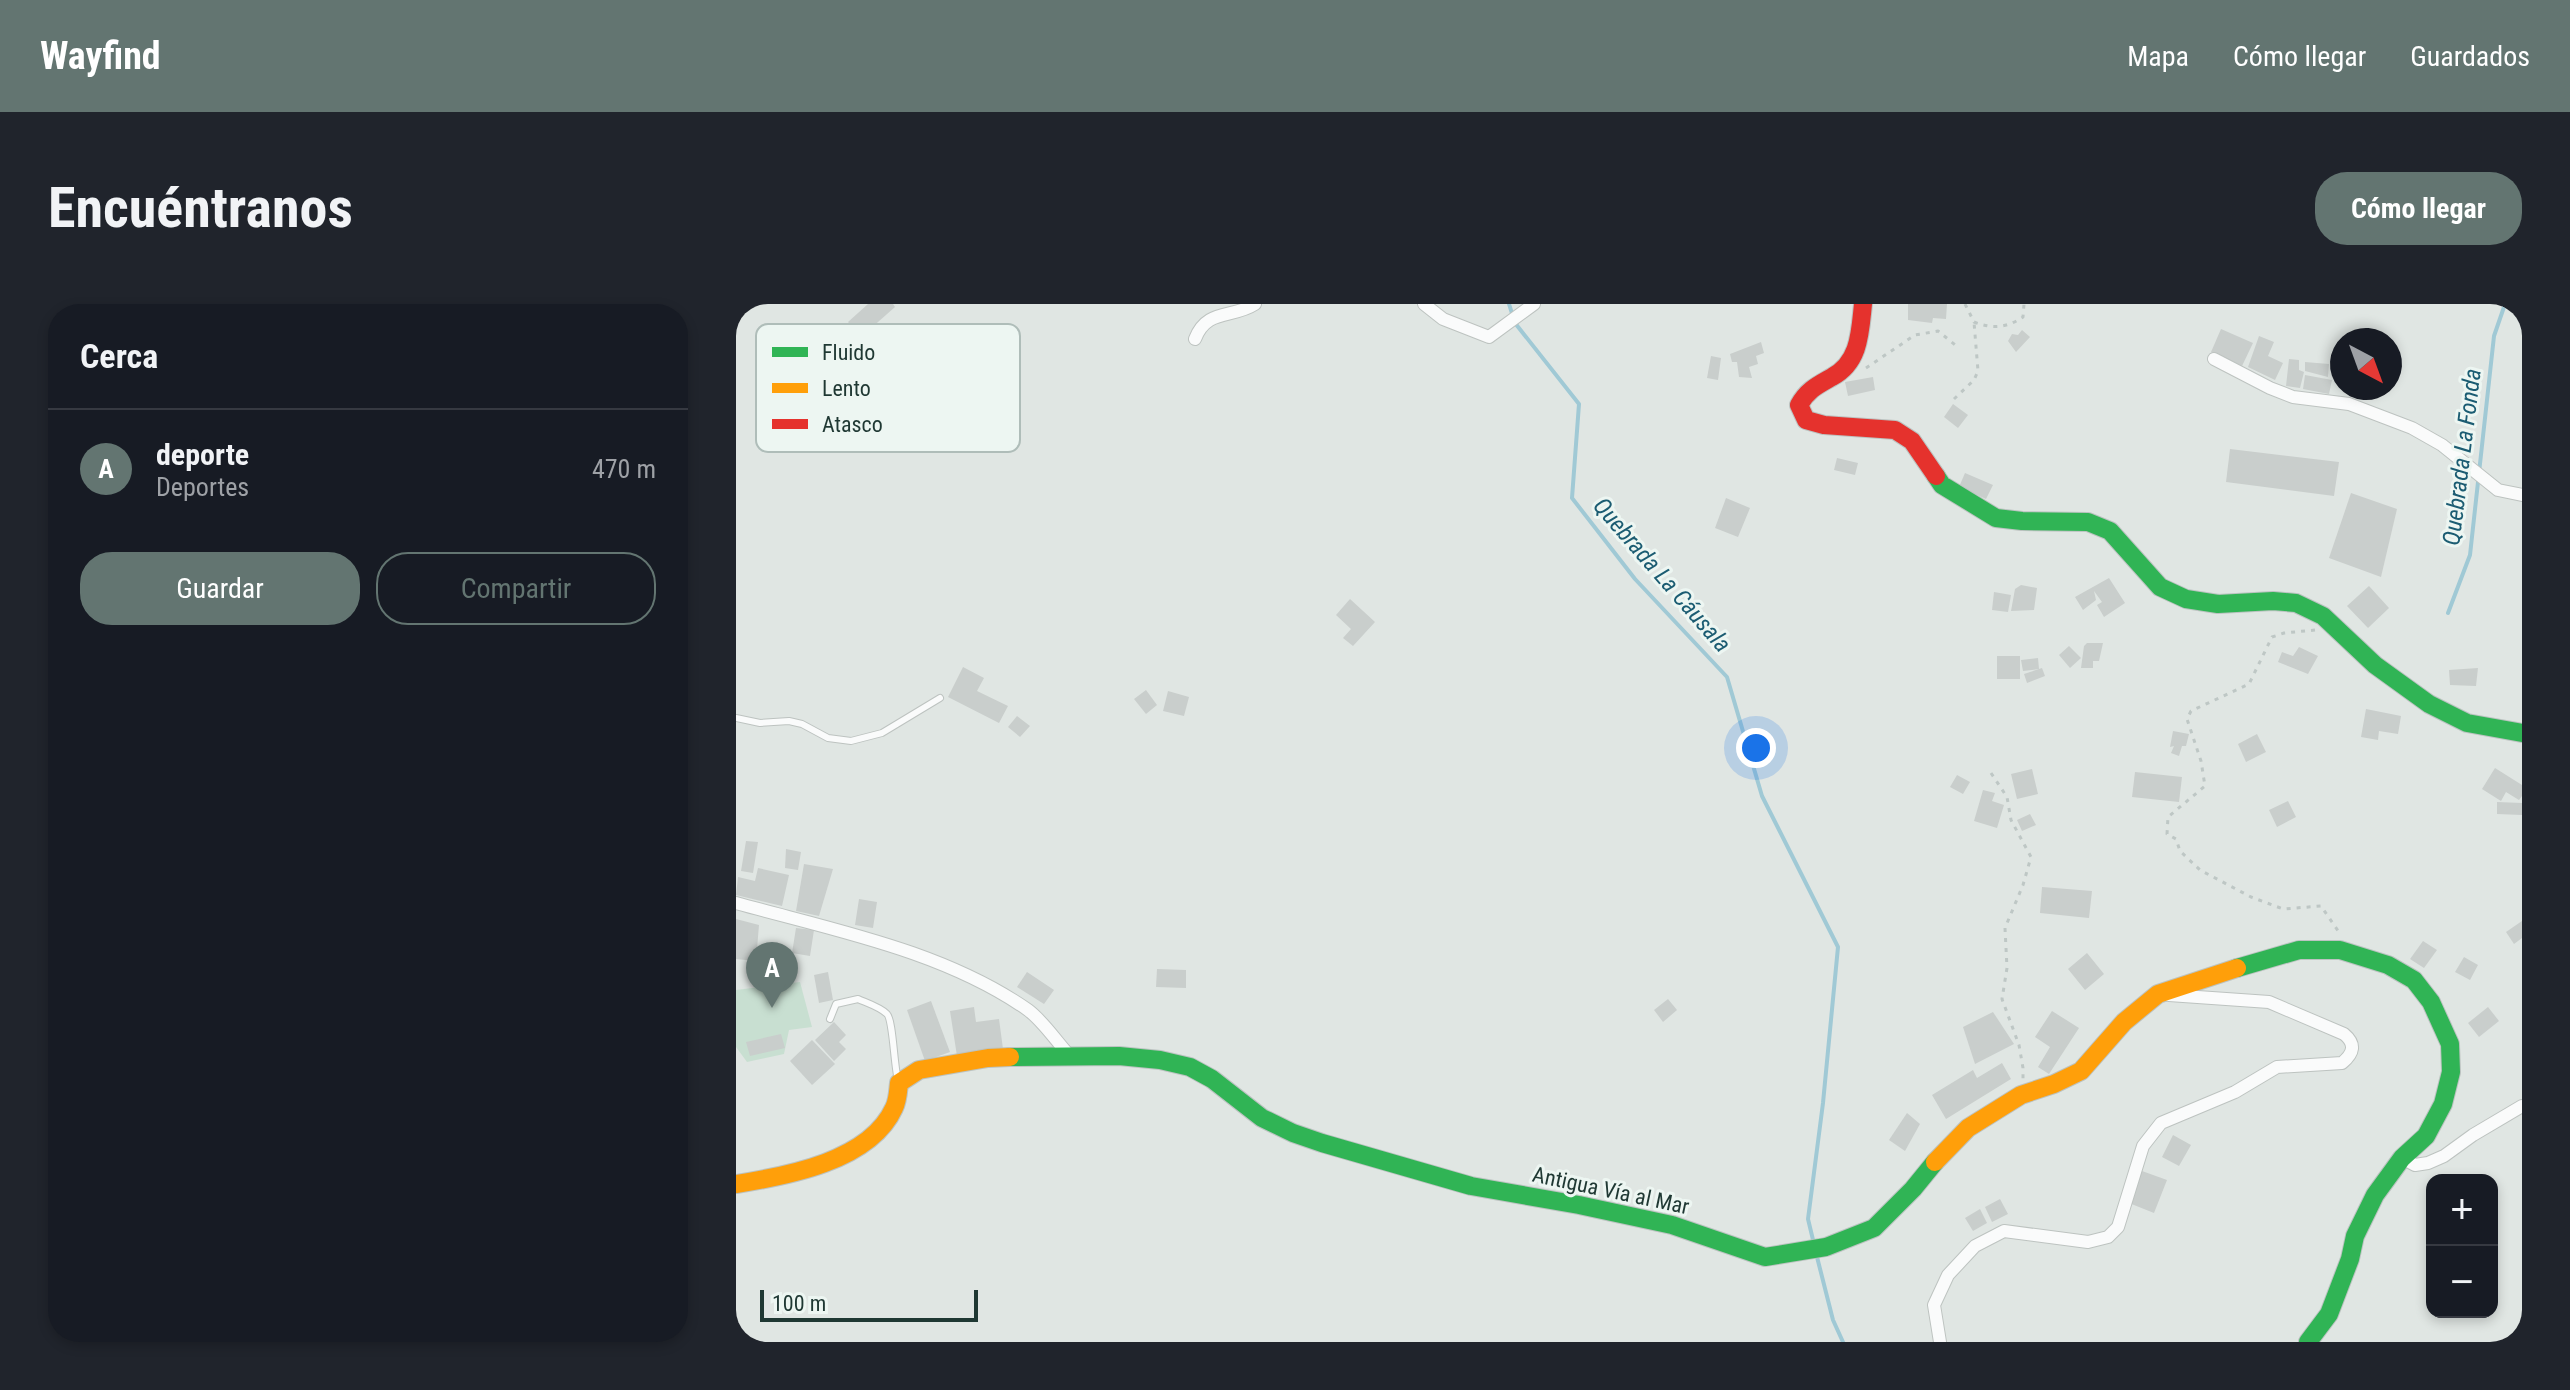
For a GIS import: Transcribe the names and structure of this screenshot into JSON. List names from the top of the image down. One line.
{"streets":{"main road":["Antigua Vía al Mar"]},"water":["Quebrada La Fonda","Quebrada La Cáusala"],"legend":["Fluido","Lento","Atasco"],"scale_bar":"100 m","north":"bottom right","page":{"header":"Wayfind","nav":["Mapa","Cómo llegar","Guardados"],"buttons":["Cómo llegar",["Guardar","Compartir"]],"title":"Encuéntranos","heading":"Cerca","list":[{"mark":"A","name":"deporte","note":"Deportes","value":"470 m"}],"pins":"A","map_buttons":["+","−"],"scale":"100 m"}}
